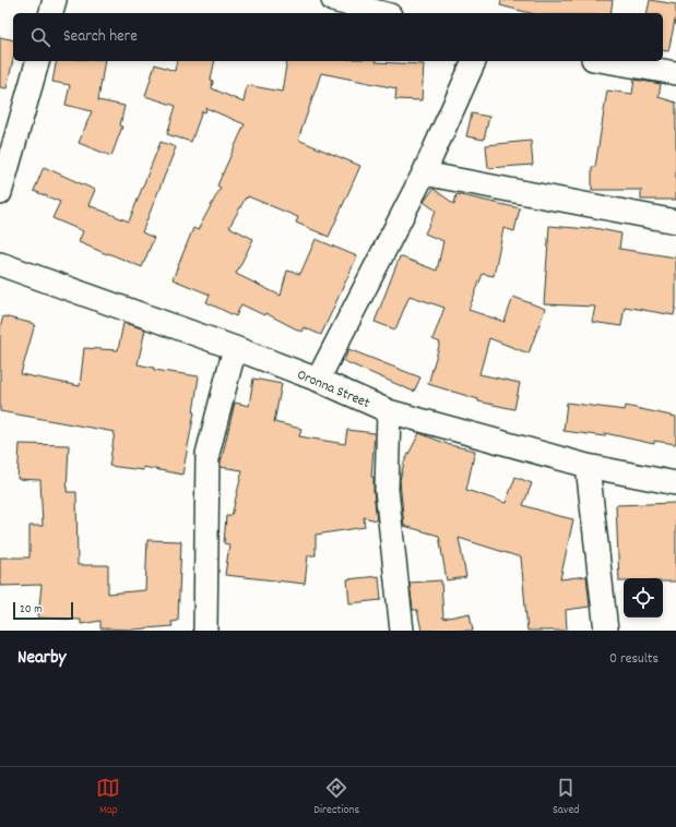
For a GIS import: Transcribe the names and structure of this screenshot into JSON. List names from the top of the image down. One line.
{"streets":{"street":["Oronna Street"]},"scale_bar":"20 m","page":{"search":"Search here","scale":"20 m","heading":["Nearby","0 results"],"nav":["Map","Directions","Saved"]}}
